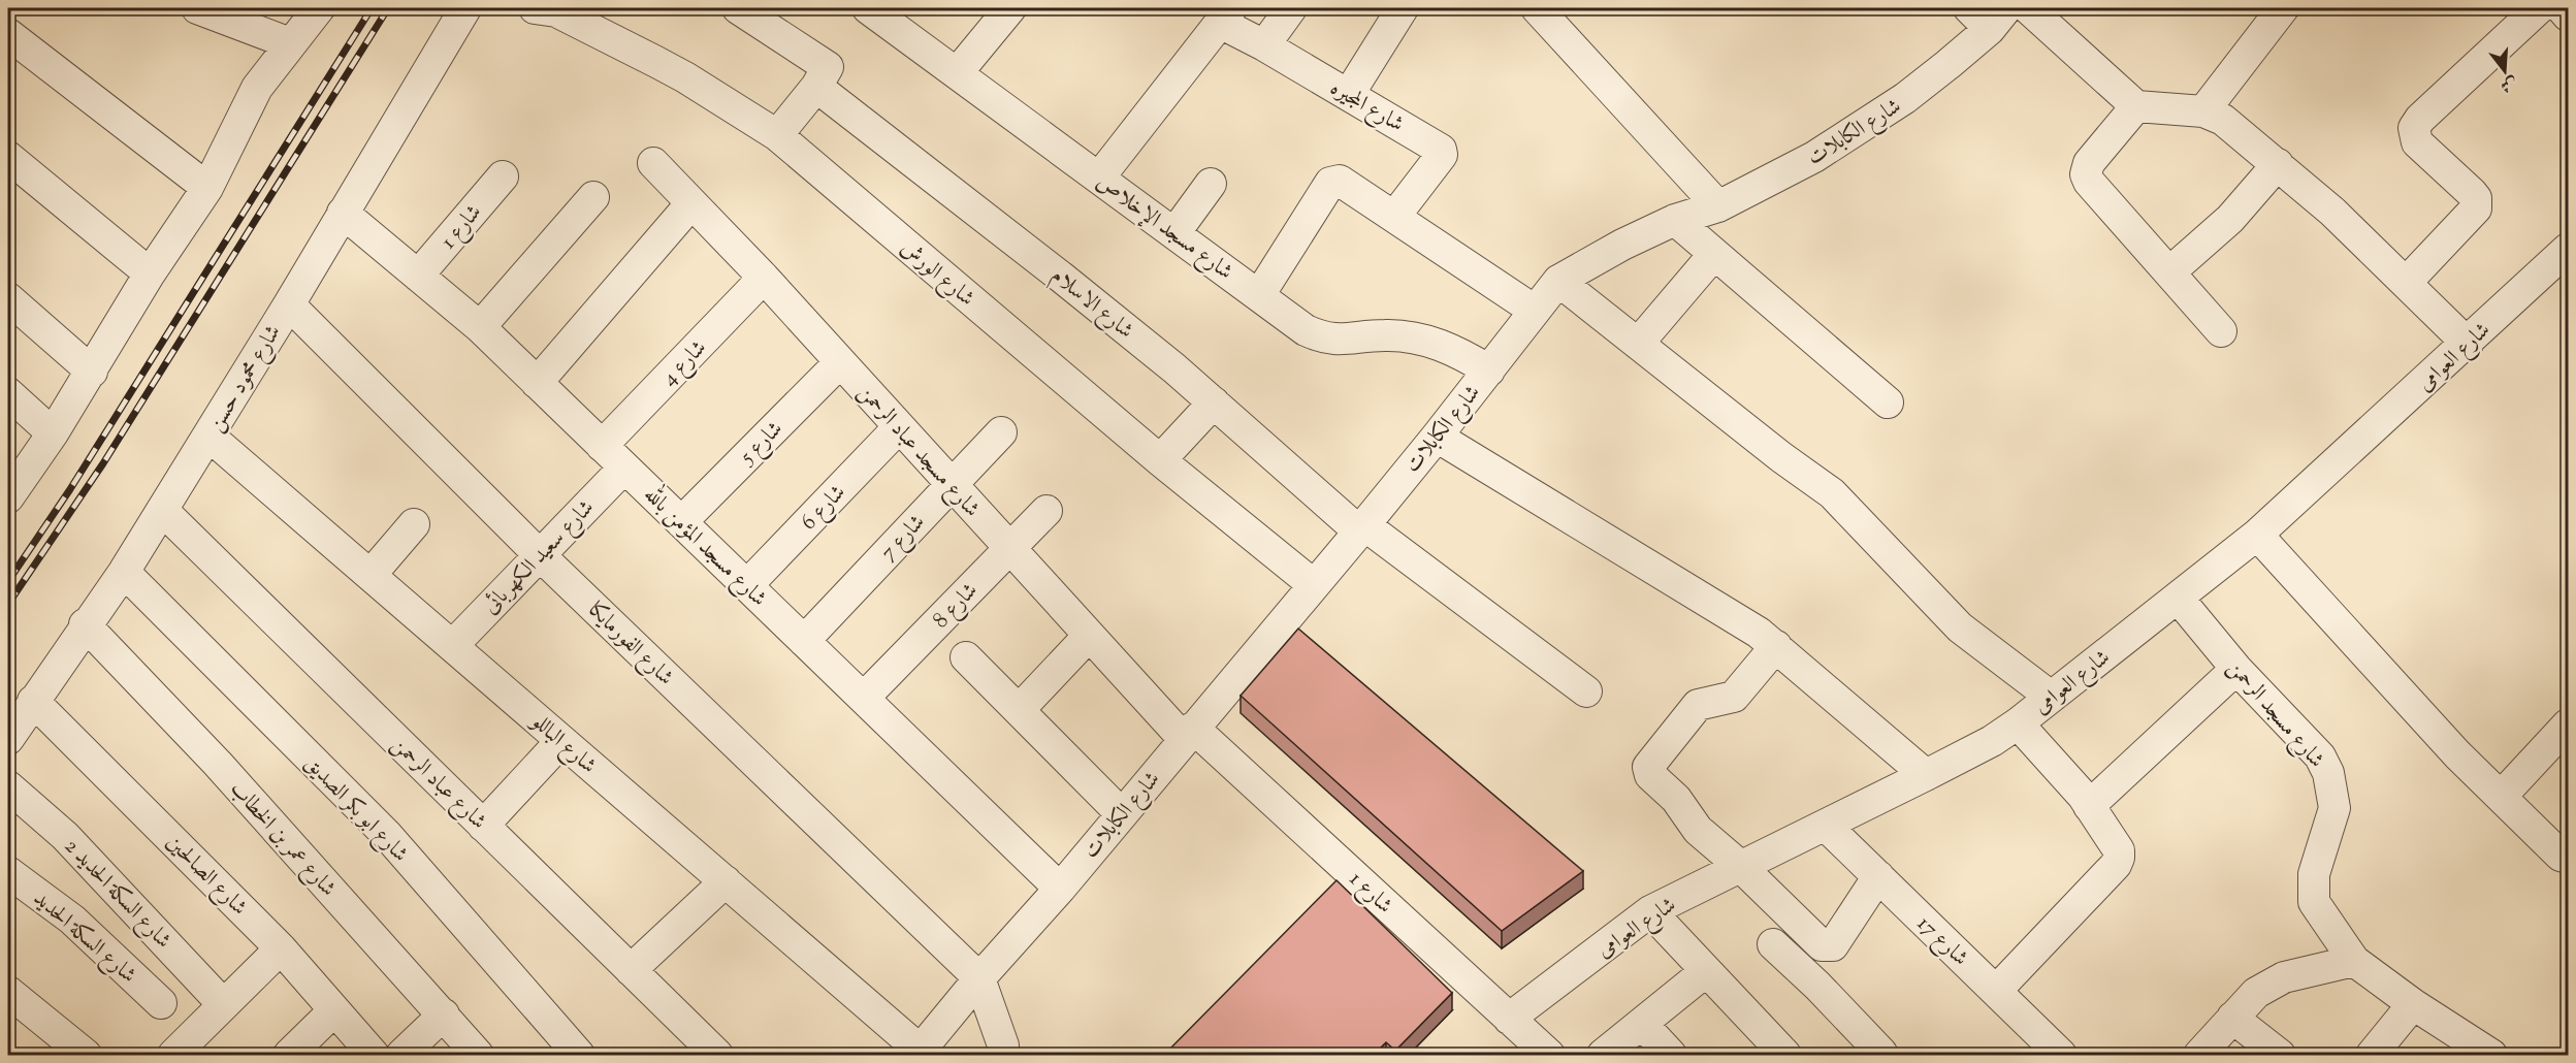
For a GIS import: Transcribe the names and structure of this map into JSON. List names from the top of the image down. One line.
{"streets":{"street":["شارع المجيره","شارع الكابلات","شارع 1","شارع مسجد الإخلاص","شارع الورش","شارع الاسلام","شارع العوامى","شارع 4","شارع محمود حسن","شارع 5","شارع مسجد عباد الرحمن","شارع 6","شارع 7","شارع مسجد المؤمن بالله","شارع سعيد الكهربائى","شارع 8","شارع الفورمايكا","شارع مسجد الرحمن","شارع الباللو","شارع عباد الرحمن","شارع ابو بكر الصديق","شارع عمر بن الخطاب","شارع الصالحين","شارع السكة الحديد 2","شارع السكة الحديد","شارع 17"]},"crossings":[["شارع الكابلات","شارع 1"],["شارع الكابلات","شارع مسجد الإخلاص"],["شارع الكابلات","شارع الورش"],["شارع الكابلات","شارع الاسلام"],["شارع الكابلات","شارع مسجد عباد الرحمن"],["شارع الكابلات","شارع مسجد المؤمن بالله"],["شارع الكابلات","شارع الفورمايكا"],["شارع الكابلات","شارع الباللو"],["شارع 1","شارع العوامى"],["شارع 1","شارع مسجد عباد الرحمن"],["شارع 1","شارع مسجد المؤمن بالله"],["شارع العوامى","شارع مسجد الرحمن"],["شارع العوامى","شارع 17"],["شارع 4","شارع مسجد عباد الرحمن"],["شارع 4","شارع مسجد المؤمن بالله"],["شارع محمود حسن","شارع مسجد المؤمن بالله"],["شارع محمود حسن","شارع الفورمايكا"],["شارع محمود حسن","شارع الباللو"],["شارع محمود حسن","شارع عباد الرحمن"],["شارع محمود حسن","شارع ابو بكر الصديق"],["شارع محمود حسن","شارع عمر بن الخطاب"],["شارع محمود حسن","شارع الصالحين"],["شارع 5","شارع مسجد عباد الرحمن"],["شارع 5","شارع مسجد المؤمن بالله"],["شارع مسجد عباد الرحمن","شارع 6"],["شارع مسجد عباد الرحمن","شارع 7"],["شارع مسجد عباد الرحمن","شارع 8"],["شارع 6","شارع مسجد المؤمن بالله"],["شارع 7","شارع مسجد المؤمن بالله"],["شارع مسجد المؤمن بالله","شارع سعيد الكهربائى"],["شارع مسجد المؤمن بالله","شارع 8"],["شارع سعيد الكهربائى","شارع الفورمايكا"],["شارع سعيد الكهربائى","شارع الباللو"]],"north":"bottom"}
